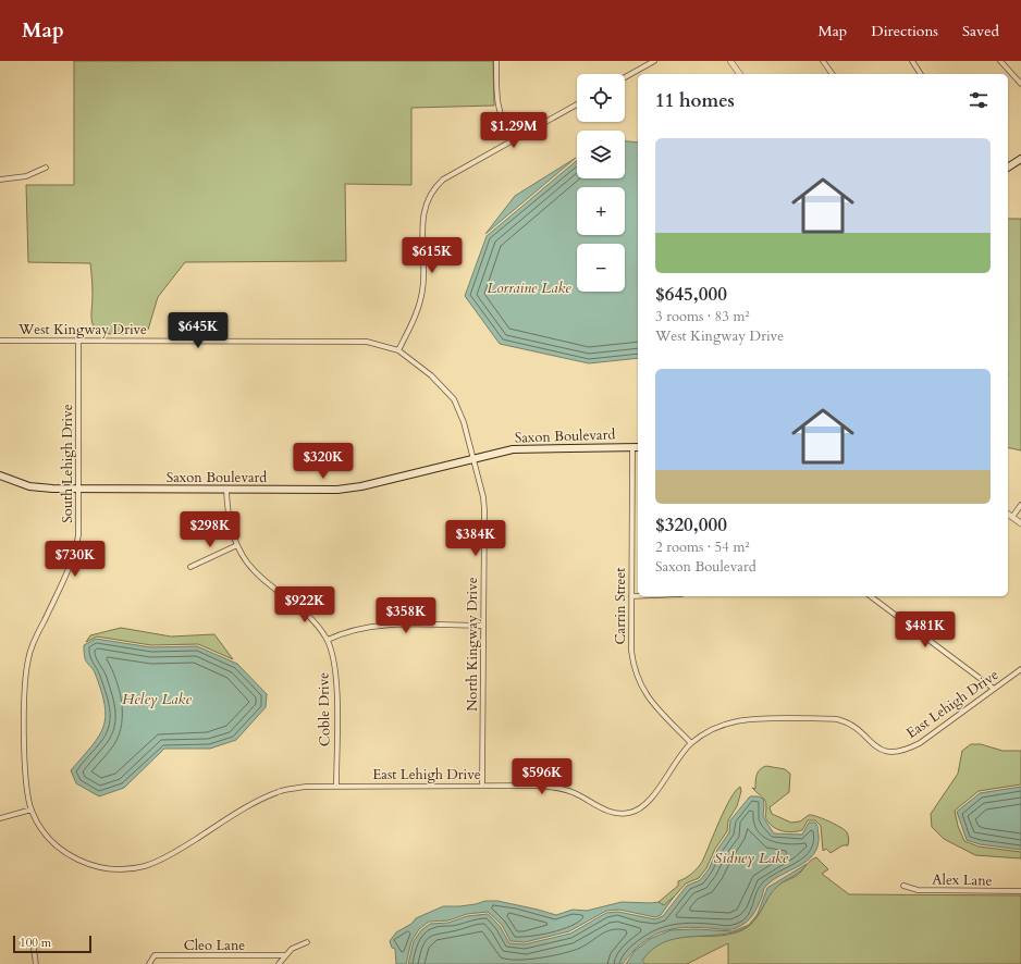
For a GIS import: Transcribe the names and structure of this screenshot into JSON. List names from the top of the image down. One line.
{"streets":{"main road":["Saxon Boulevard"],"street":["West Kingway Drive","South Lehigh Drive","Carrin Street","North Kingway Drive","East Lehigh Drive","Coble Drive","Alex Lane","Cleo Lane"]},"crossings":[["West Kingway Drive","South Lehigh Drive"],["West Kingway Drive","North Kingway Drive"],["Saxon Boulevard","South Lehigh Drive"],["Saxon Boulevard","Carrin Street"],["Saxon Boulevard","North Kingway Drive"],["Saxon Boulevard","Coble Drive"],["South Lehigh Drive","East Lehigh Drive"],["Carrin Street","East Lehigh Drive"],["North Kingway Drive","East Lehigh Drive"],["East Lehigh Drive","Coble Drive"]],"water":["Lorraine Lake","Heley Lake","Sidney Lake"],"scale_bar":"100 m","page":{"header":"Map","nav":["Map","Directions","Saved"],"map_buttons":["+","−"],"heading":"11 homes","price":["$1.29M","$615K","$645K","$320K","$298K","$384K","$730K","$922K","$358K","$481K","$596K"],"list":[{"name":"$645,000","note":"3 rooms · 83 m² · West Kingway Drive"},{"name":"$320,000","note":"2 rooms · 54 m² · Saxon Boulevard"}],"scale":"100 m"}}
